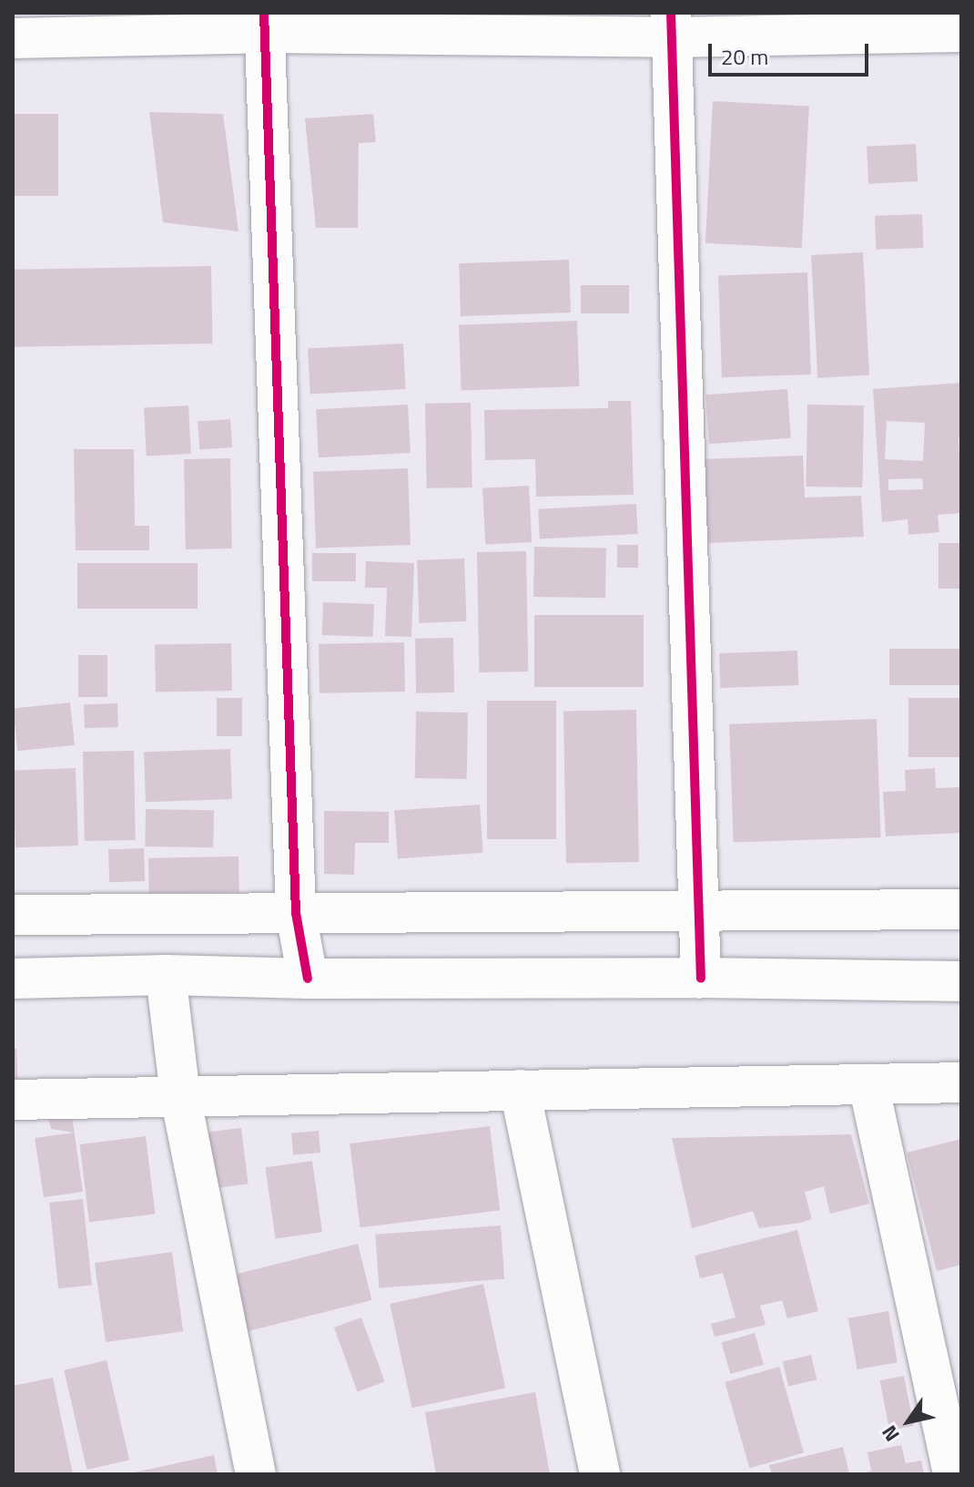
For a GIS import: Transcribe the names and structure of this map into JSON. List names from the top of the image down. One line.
{"scale_bar":"20 m","north":"bottom left"}
